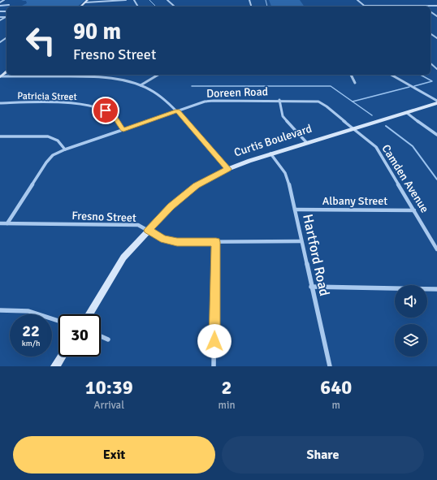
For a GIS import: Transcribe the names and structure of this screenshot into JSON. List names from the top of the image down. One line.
{"streets":{"street":["Doreen Road","Patricia Street","Curtis Boulevard","Camden Avenue","Albany Street","Fresno Street","Hartford Road"]},"crossings":[["Doreen Road","Patricia Street"],["Doreen Road","Camden Avenue"],["Doreen Road","Fresno Street"],["Curtis Boulevard","Camden Avenue"],["Curtis Boulevard","Fresno Street"],["Curtis Boulevard","Hartford Road"],["Camden Avenue","Albany Street"],["Albany Street","Hartford Road"],["Fresno Street","Hartford Road"]],"page":{"turn":["90 m","Fresno Street"],"speed":"22 km/h","limit":"30","eta":["10:39","Arrival","2","min","640","m"],"buttons":["Exit","Share"]}}
